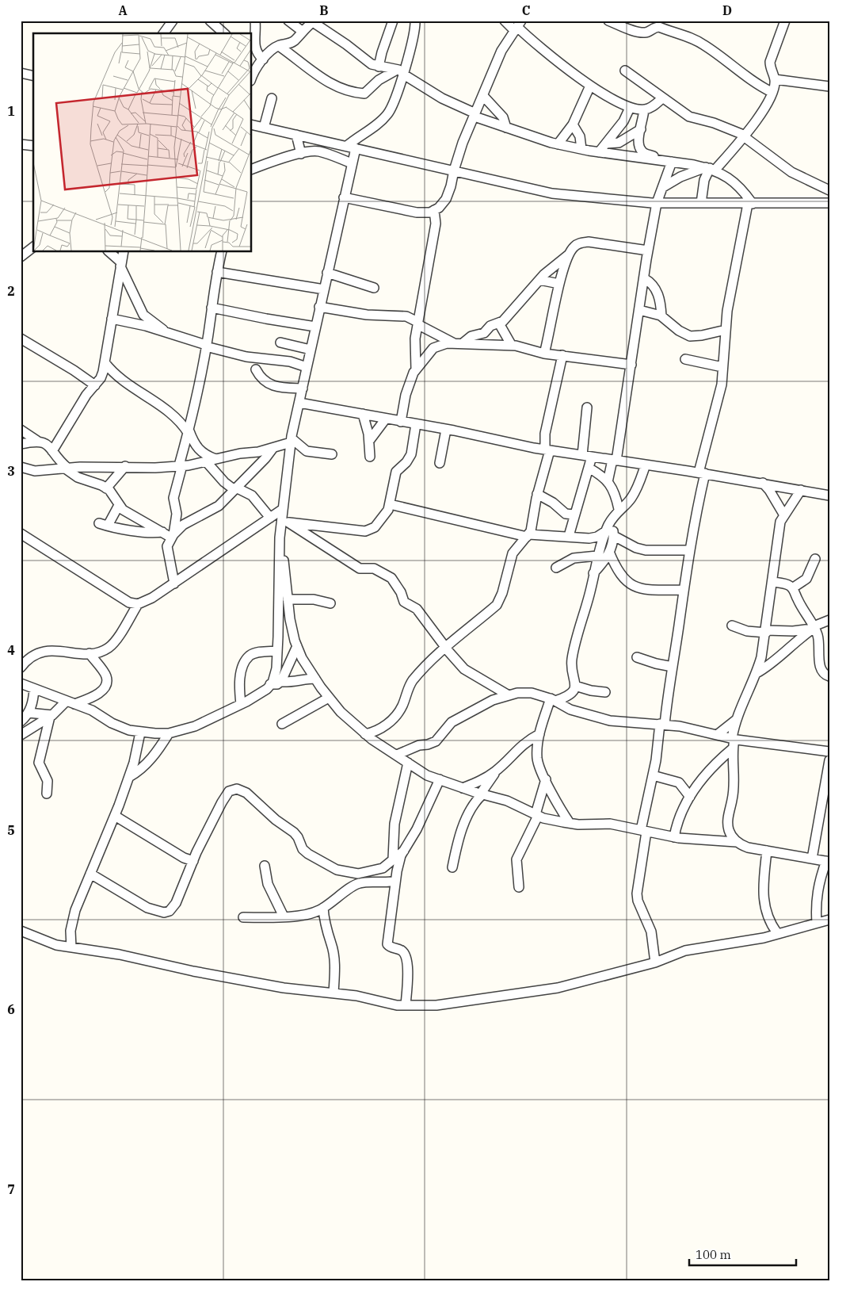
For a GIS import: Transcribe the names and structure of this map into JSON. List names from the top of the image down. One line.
{"scale_bar":"100 m","grid":{"columns":["A","B","C","D"],"rows":["1","2","3","4","5","6","7"]}}
